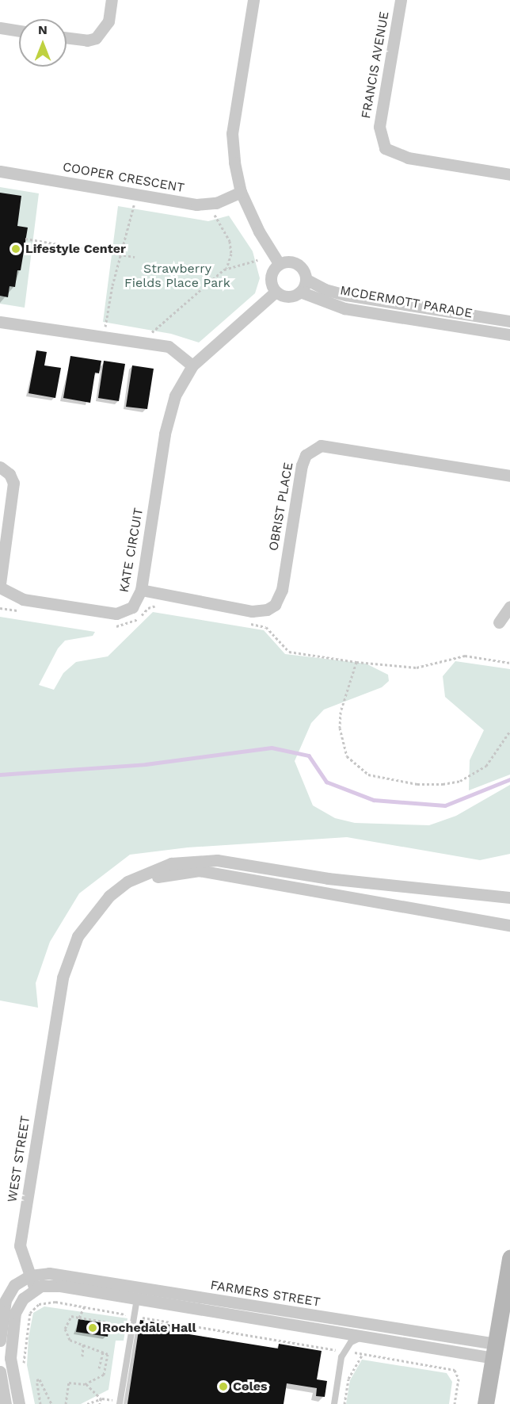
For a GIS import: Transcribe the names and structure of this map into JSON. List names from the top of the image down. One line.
{"streets":{"street":["FRANCIS AVENUE","COOPER CRESCENT","MCDERMOTT PARADE","OBRIST PLACE","KATE CIRCUIT","WEST STREET","FARMERS STREET"]},"crossings":[["MCDERMOTT PARADE","KATE CIRCUIT"],["WEST STREET","FARMERS STREET"]],"parks":["Strawberry Fields Place Park"],"places":["Lifestyle Center","Rochedale Hall","Coles"],"north":"top"}
